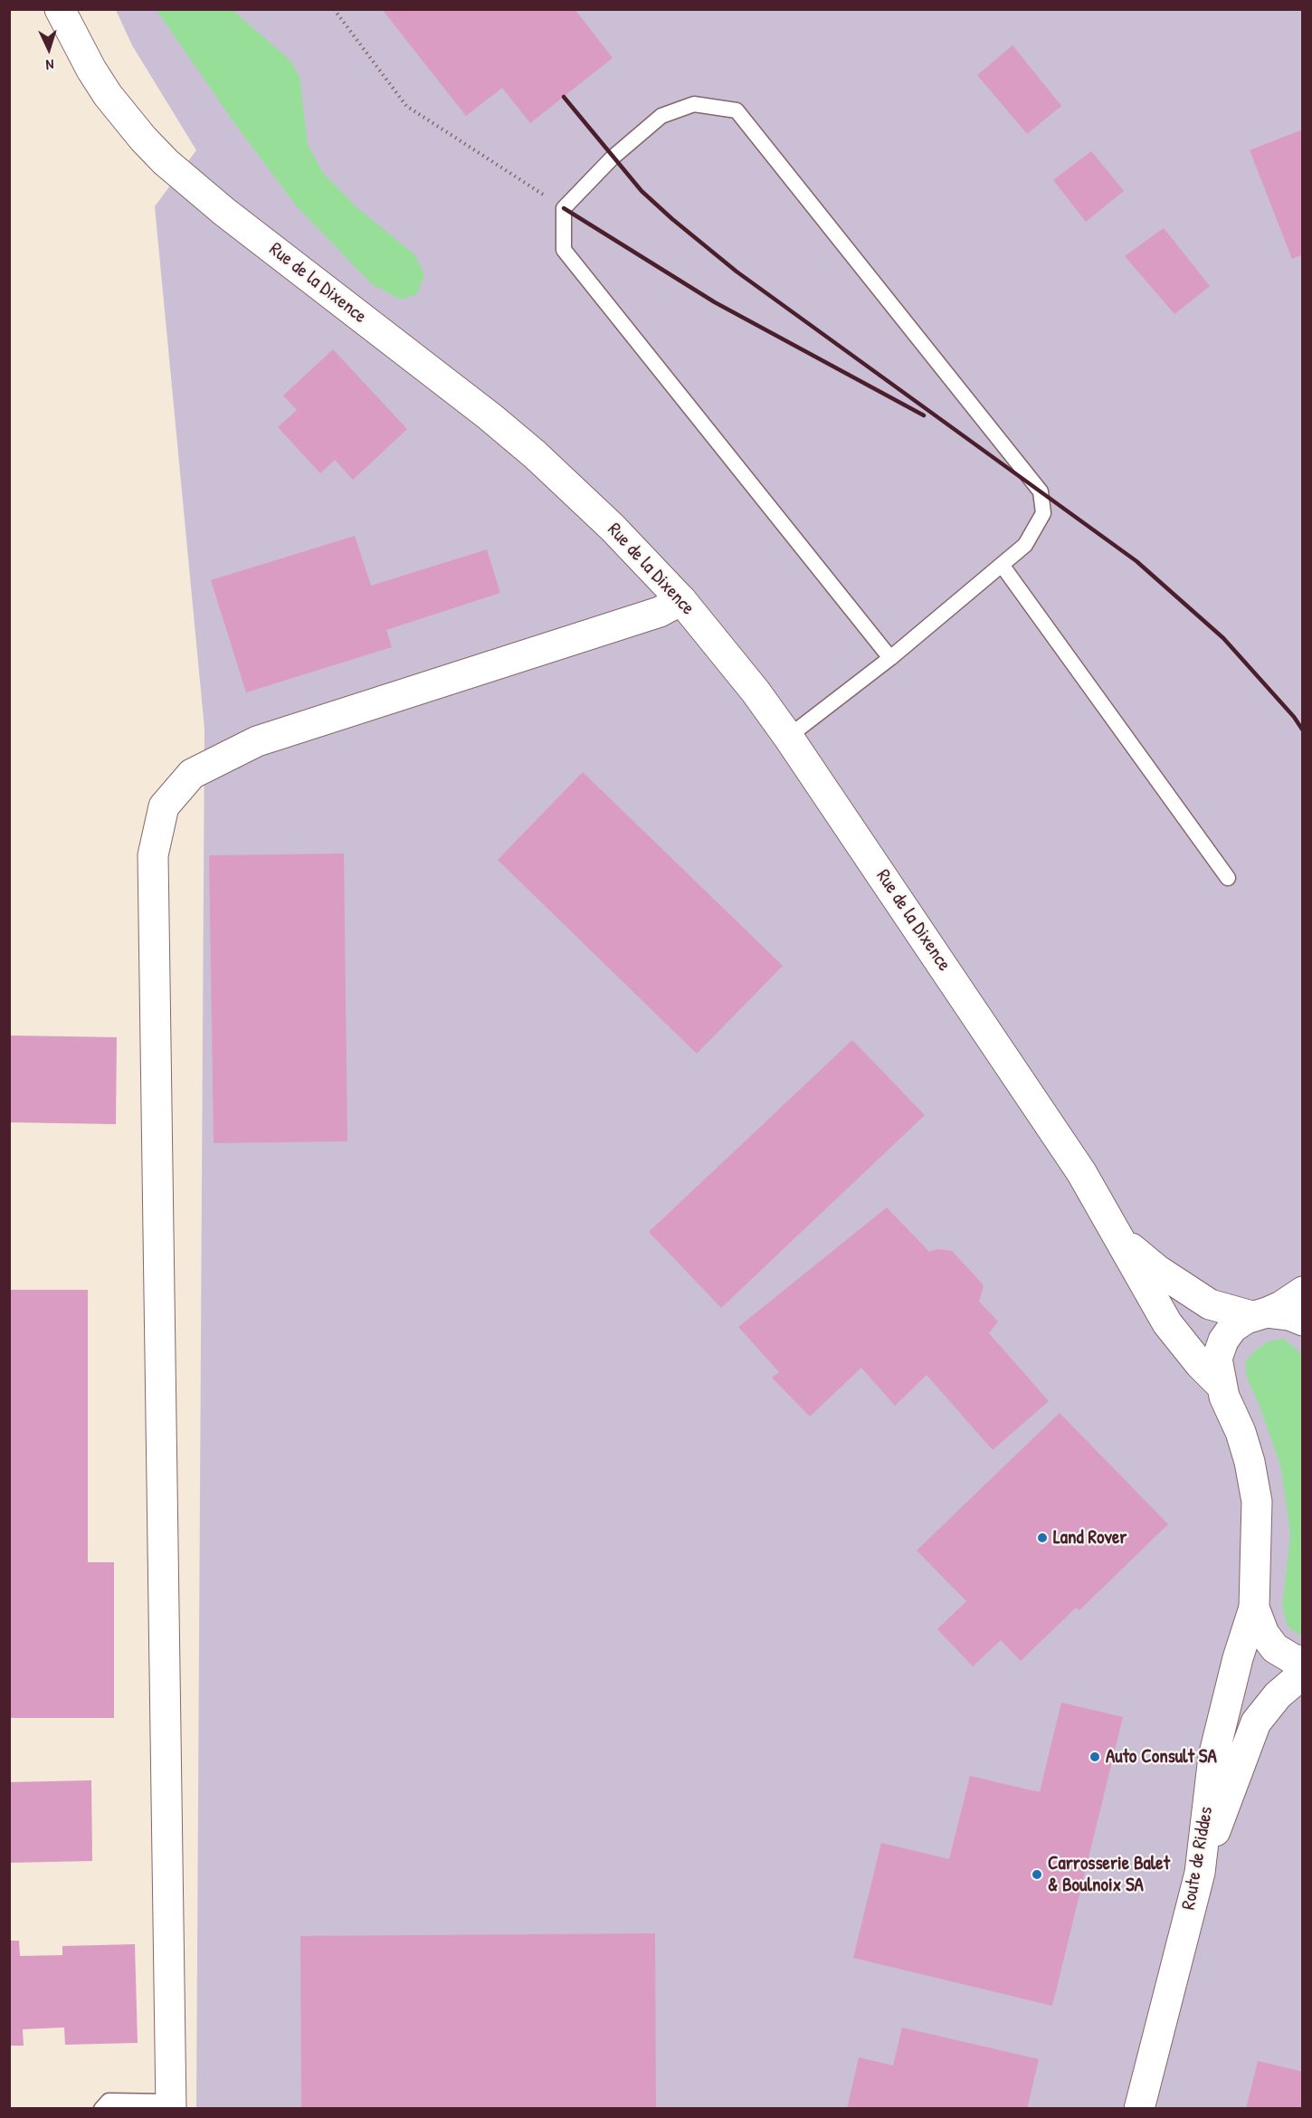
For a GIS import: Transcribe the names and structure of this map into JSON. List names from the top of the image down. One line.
{"streets":{"street":["Rue de la Dixence","Route de Riddes"]},"places":["Land Rover","Auto Consult SA","Carrosserie Balet & Boulnoix SA"],"north":"bottom"}
